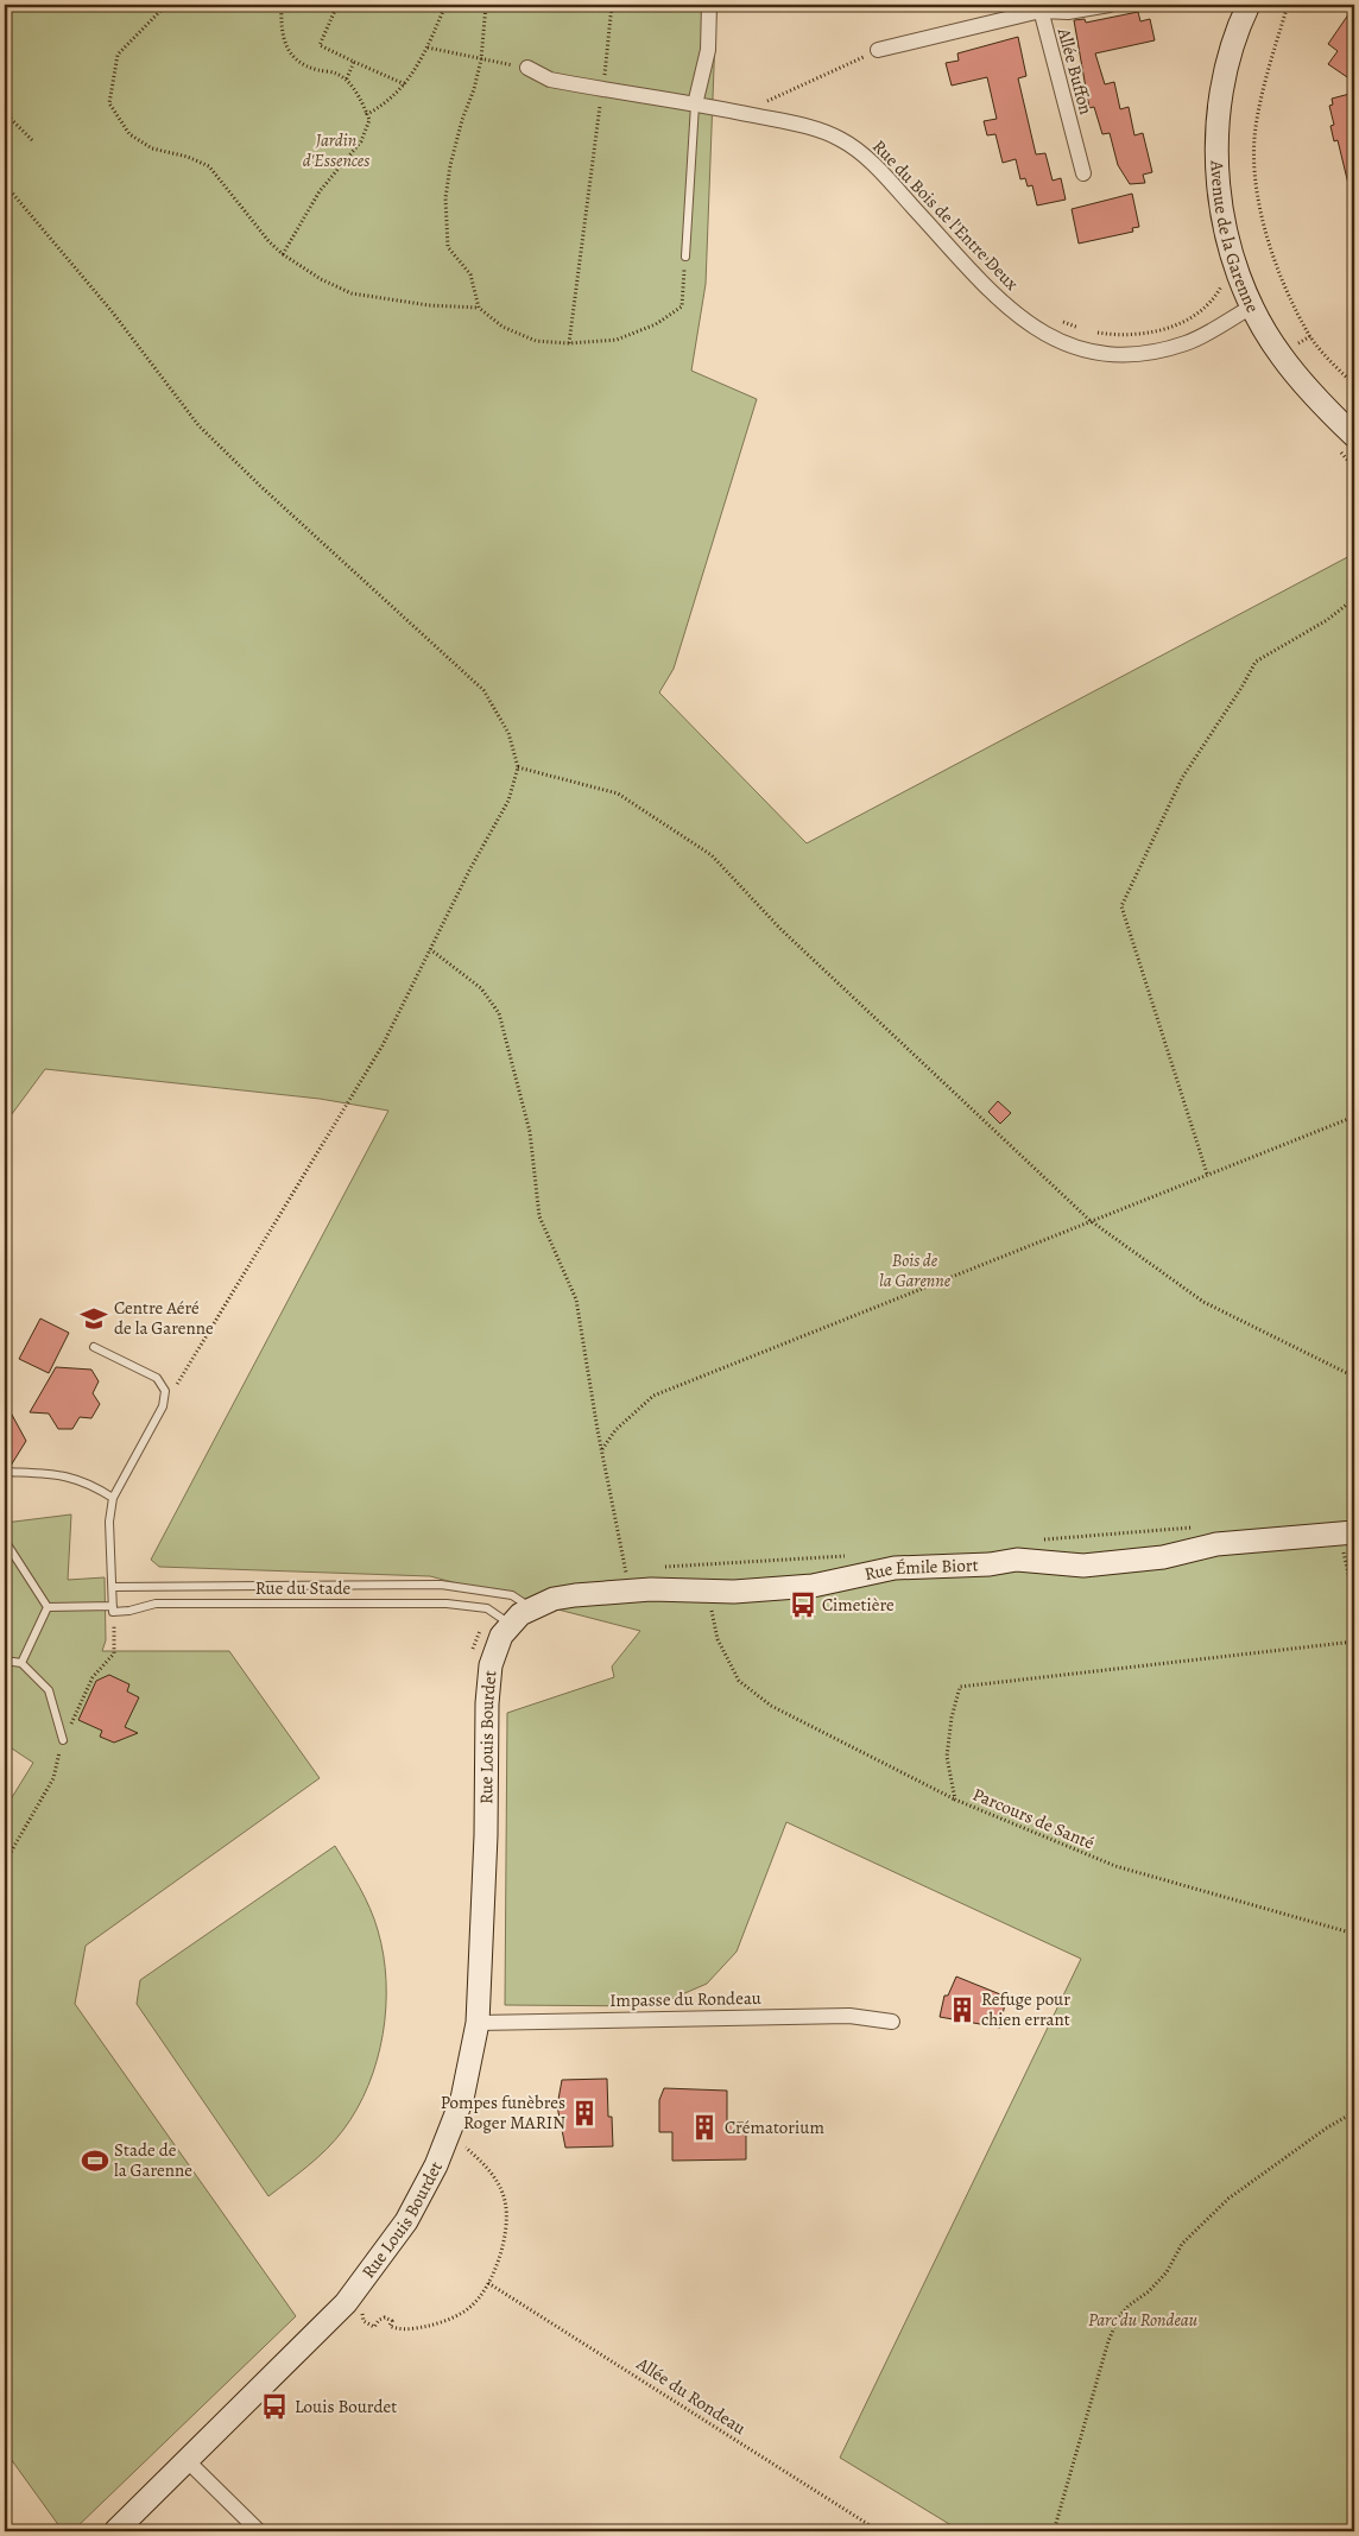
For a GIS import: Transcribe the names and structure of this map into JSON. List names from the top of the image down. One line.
{"streets":{"street":["Allée Buffon","Rue du Bois de l'Entre Deux","Avenue de la Garenne","Rue Émile Biort","Rue Louis Bourdet","Impasse du Rondeau"],"lane":["Rue du Stade"],"path":["Parcours de Santé","Allée du Rondeau"]},"crossings":[["Rue du Bois de l'Entre Deux","Avenue de la Garenne"],["Rue Émile Biort","Rue du Stade"],["Rue Émile Biort","Rue Louis Bourdet"],["Rue du Stade","Rue Louis Bourdet"],["Rue Louis Bourdet","Impasse du Rondeau"]],"parks":["Jardin d'Essences","Bois de la Garenne","Parc du Rondeau"],"places":{"school or university":["Centre Aéré de la Garenne"],"bus stop":["Cimetière","Louis Bourdet"],"building":["Refuge pour chien errant","Pompes funèbres Roger MARIN","Crématorium"],"sports":["Stade de la Garenne"]}}
